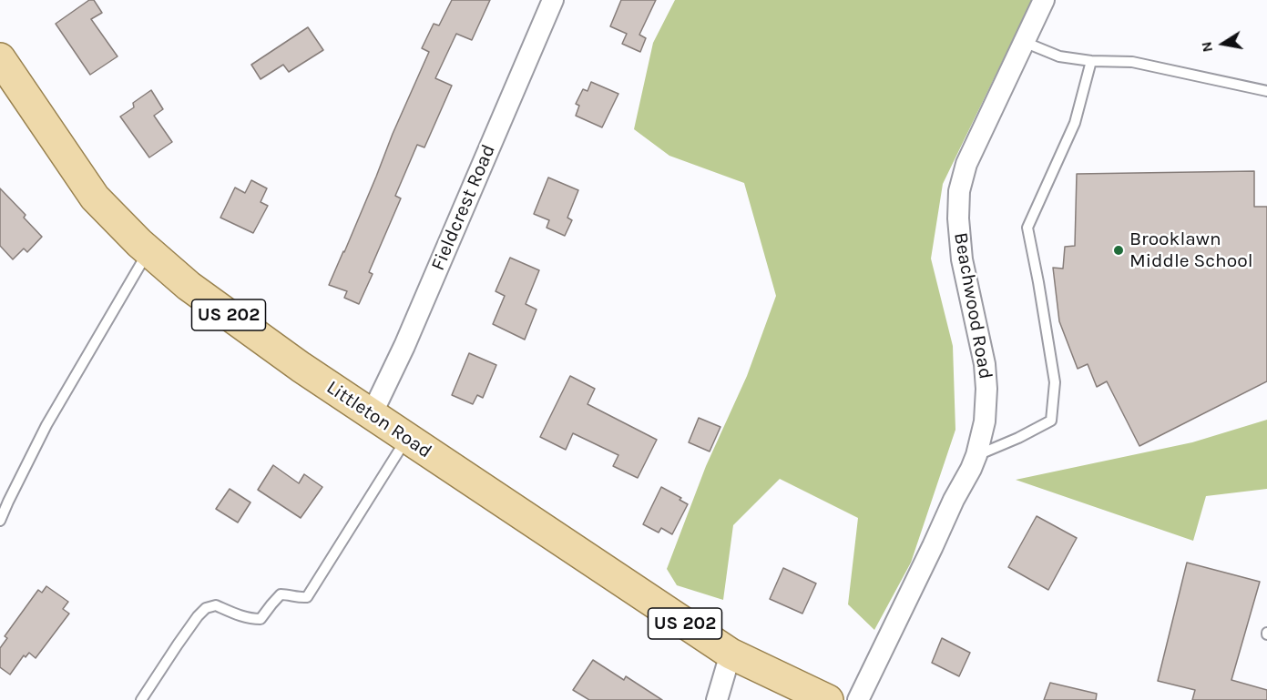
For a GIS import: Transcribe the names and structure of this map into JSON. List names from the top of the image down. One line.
{"streets":{"main road":["US 202","Littleton Road"],"street":["Fieldcrest Road","Beachwood Road"]},"crossings":[["Fieldcrest Road","Littleton Road"]],"places":["Brooklawn Middle School"],"north":"left"}
